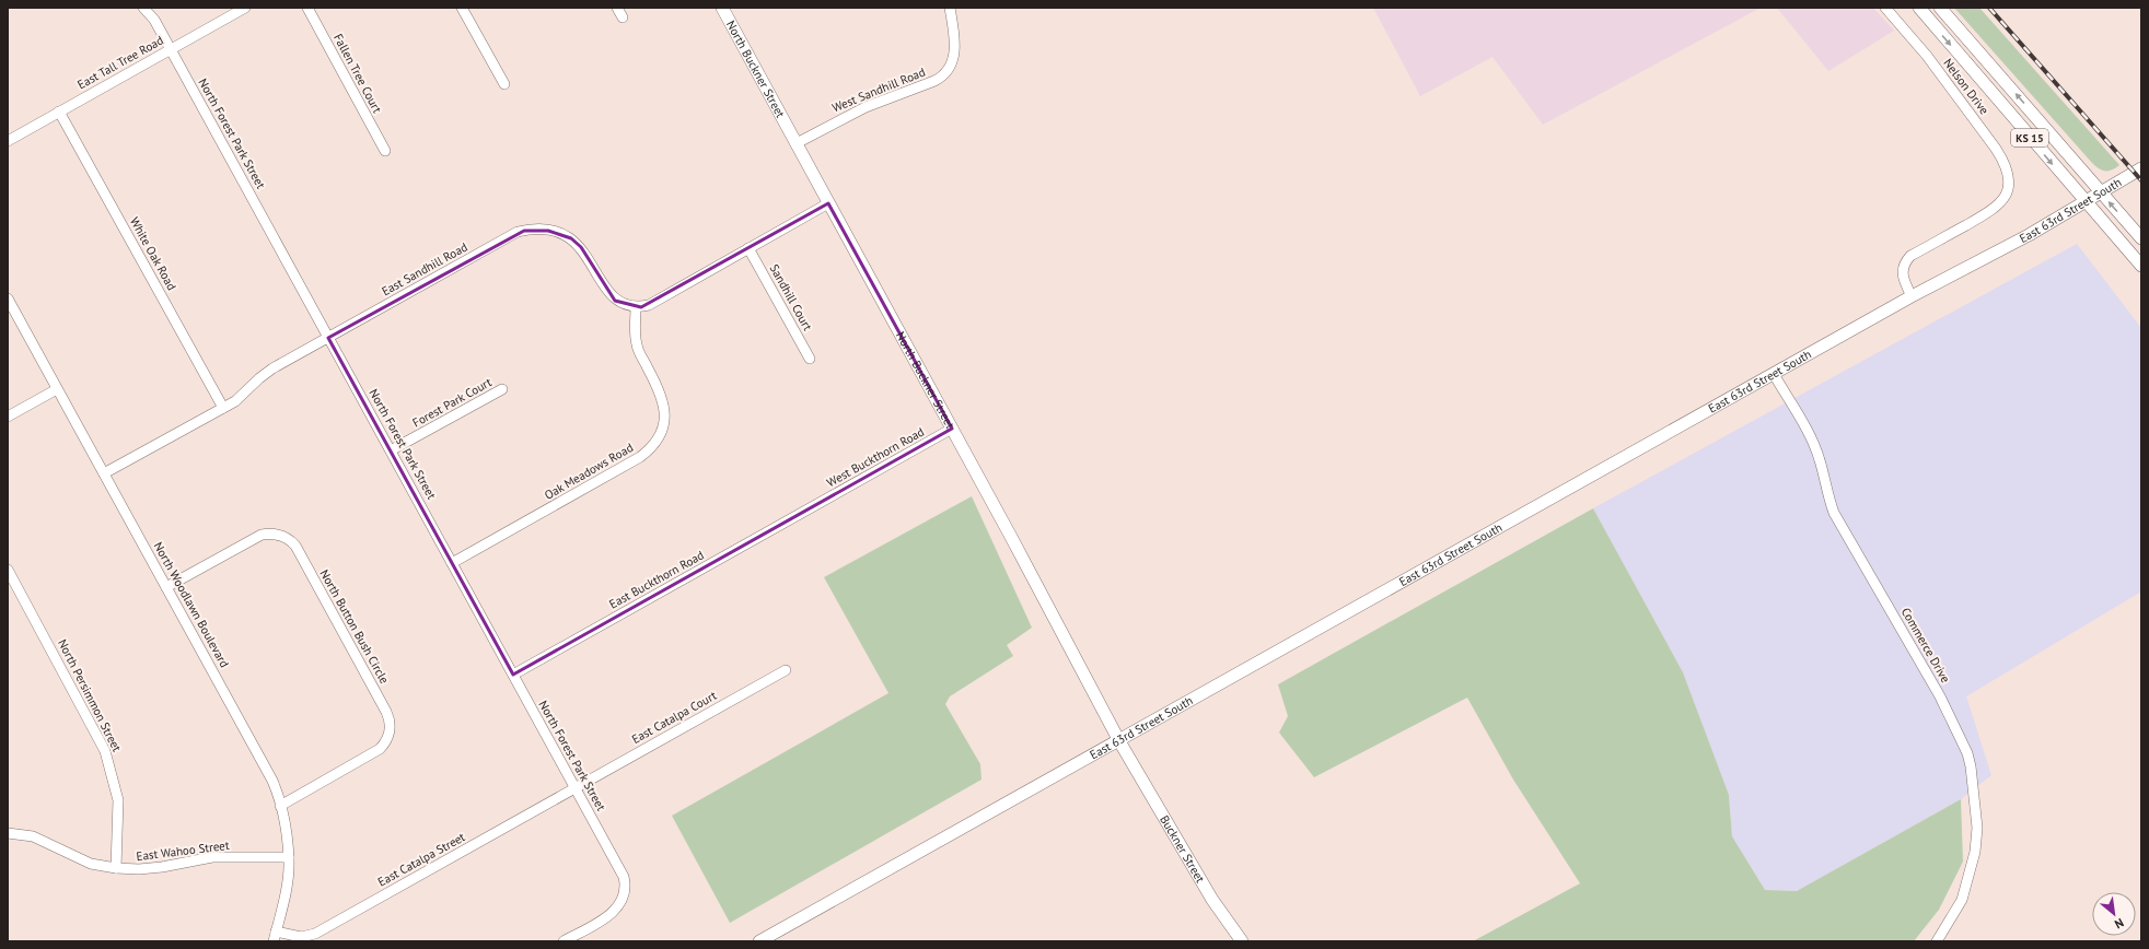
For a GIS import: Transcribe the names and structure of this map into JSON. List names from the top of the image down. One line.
{"streets":{"main road":["North Buckner Street","KS 15","East 63rd Street South","Buckner Street"],"street":["East Tall Tree Road","Fallen Tree Court","Nelson Drive","West Sandhill Road","North Forest Park Street","White Oak Road","East Sandhill Road","Sandhill Court","Forest Park Court","West Buckthorn Road","Oak Meadows Road","East Buckthorn Road","North Woodlawn Boulevard","North Button Bush Circle","Commerce Drive","North Persimmon Street","East Catalpa Court","East Wahoo Street","East Catalpa Street"]},"crossings":[["East Tall Tree Road","North Forest Park Street"],["East Tall Tree Road","White Oak Road"],["North Buckner Street","West Sandhill Road"],["North Buckner Street","East 63rd Street South"],["North Buckner Street","West Buckthorn Road"],["North Buckner Street","Buckner Street"],["Nelson Drive","East 63rd Street South"],["North Forest Park Street","East Sandhill Road"],["North Forest Park Street","Forest Park Court"],["North Forest Park Street","Oak Meadows Road"],["North Forest Park Street","East Buckthorn Road"],["North Forest Park Street","East Catalpa Court"],["North Forest Park Street","East Catalpa Street"],["KS 15","East 63rd Street South"],["East 63rd Street South","Commerce Drive"],["White Oak Road","East Sandhill Road"],["East Sandhill Road","Oak Meadows Road"],["East Sandhill Road","North Woodlawn Boulevard"],["West Buckthorn Road","East Buckthorn Road"],["North Woodlawn Boulevard","North Button Bush Circle"],["North Woodlawn Boulevard","East Wahoo Street"],["North Woodlawn Boulevard","East Catalpa Street"],["North Persimmon Street","East Wahoo Street"],["East Catalpa Court","East Catalpa Street"]],"north":"bottom right"}
